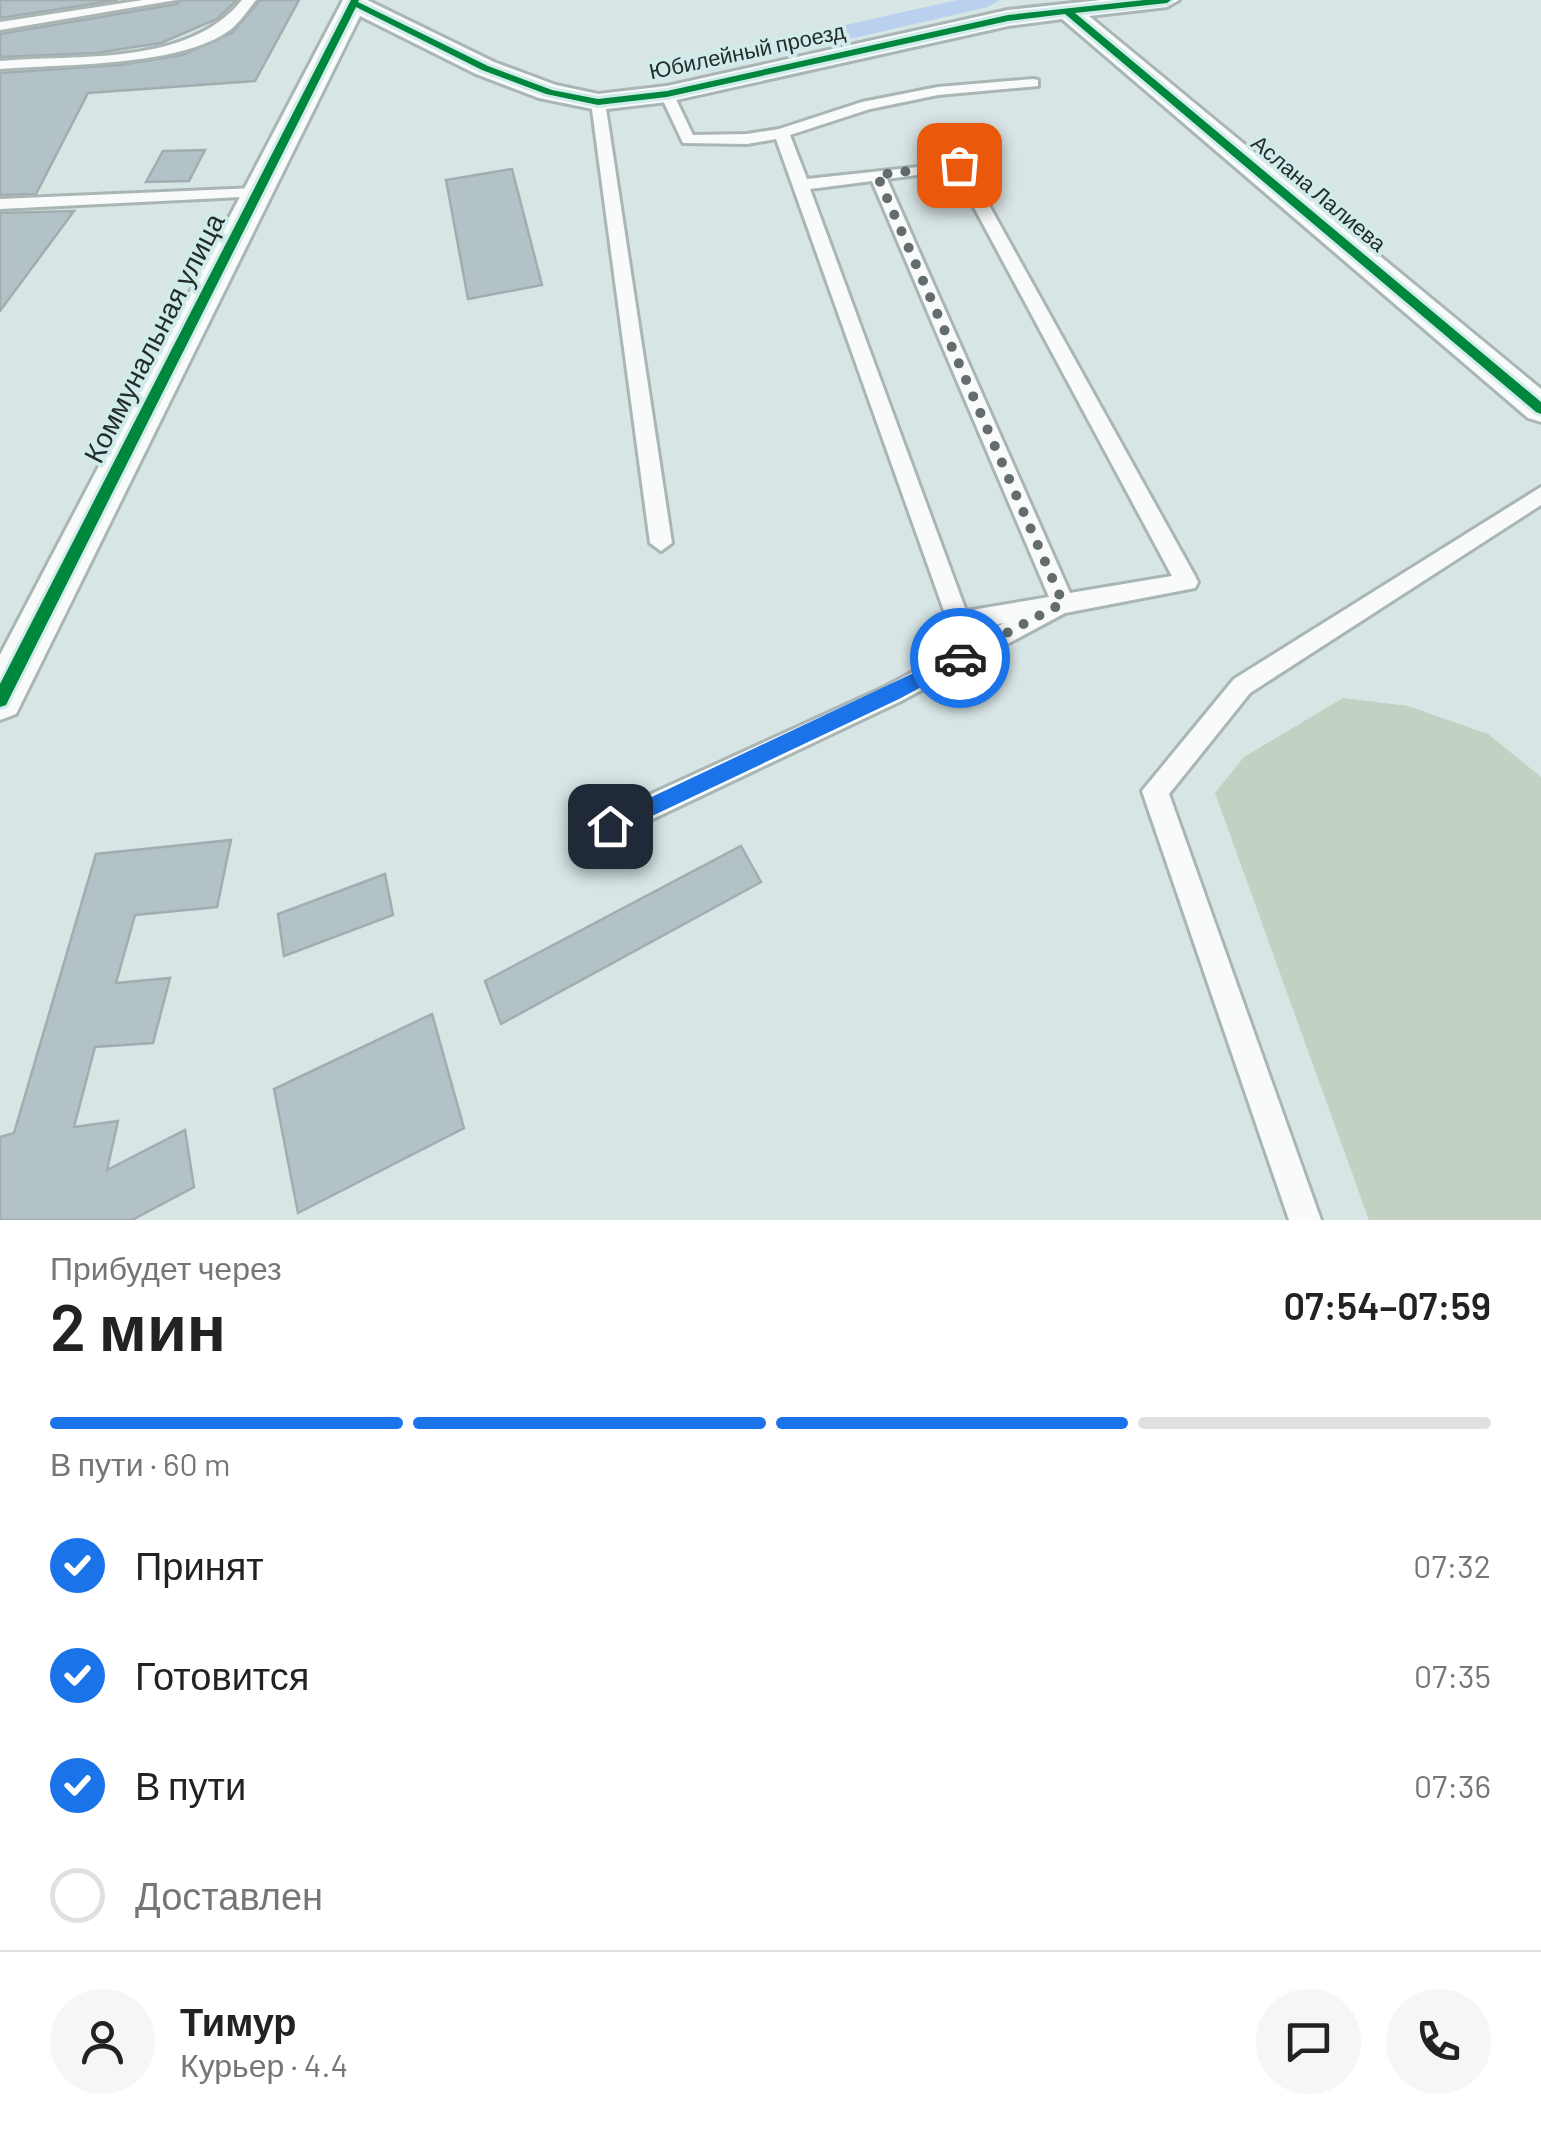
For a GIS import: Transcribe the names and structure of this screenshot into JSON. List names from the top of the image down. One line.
{"streets":{"street":["Юбилейный проезд","Аслана Лалиева","Коммунальная улица"]},"crossings":[["Юбилейный проезд","Аслана Лалиева"],["Юбилейный проезд","Коммунальная улица"]],"page":{"heading":["2 мин","Прибудет через","07:54–07:59"],"panel":["Тимур","Курьер · 4.4"],"bar":"В пути · 60 m","list":[["Принят","07:32"],["Готовится","07:35"],["В пути","07:36"],"Доставлен"]}}
